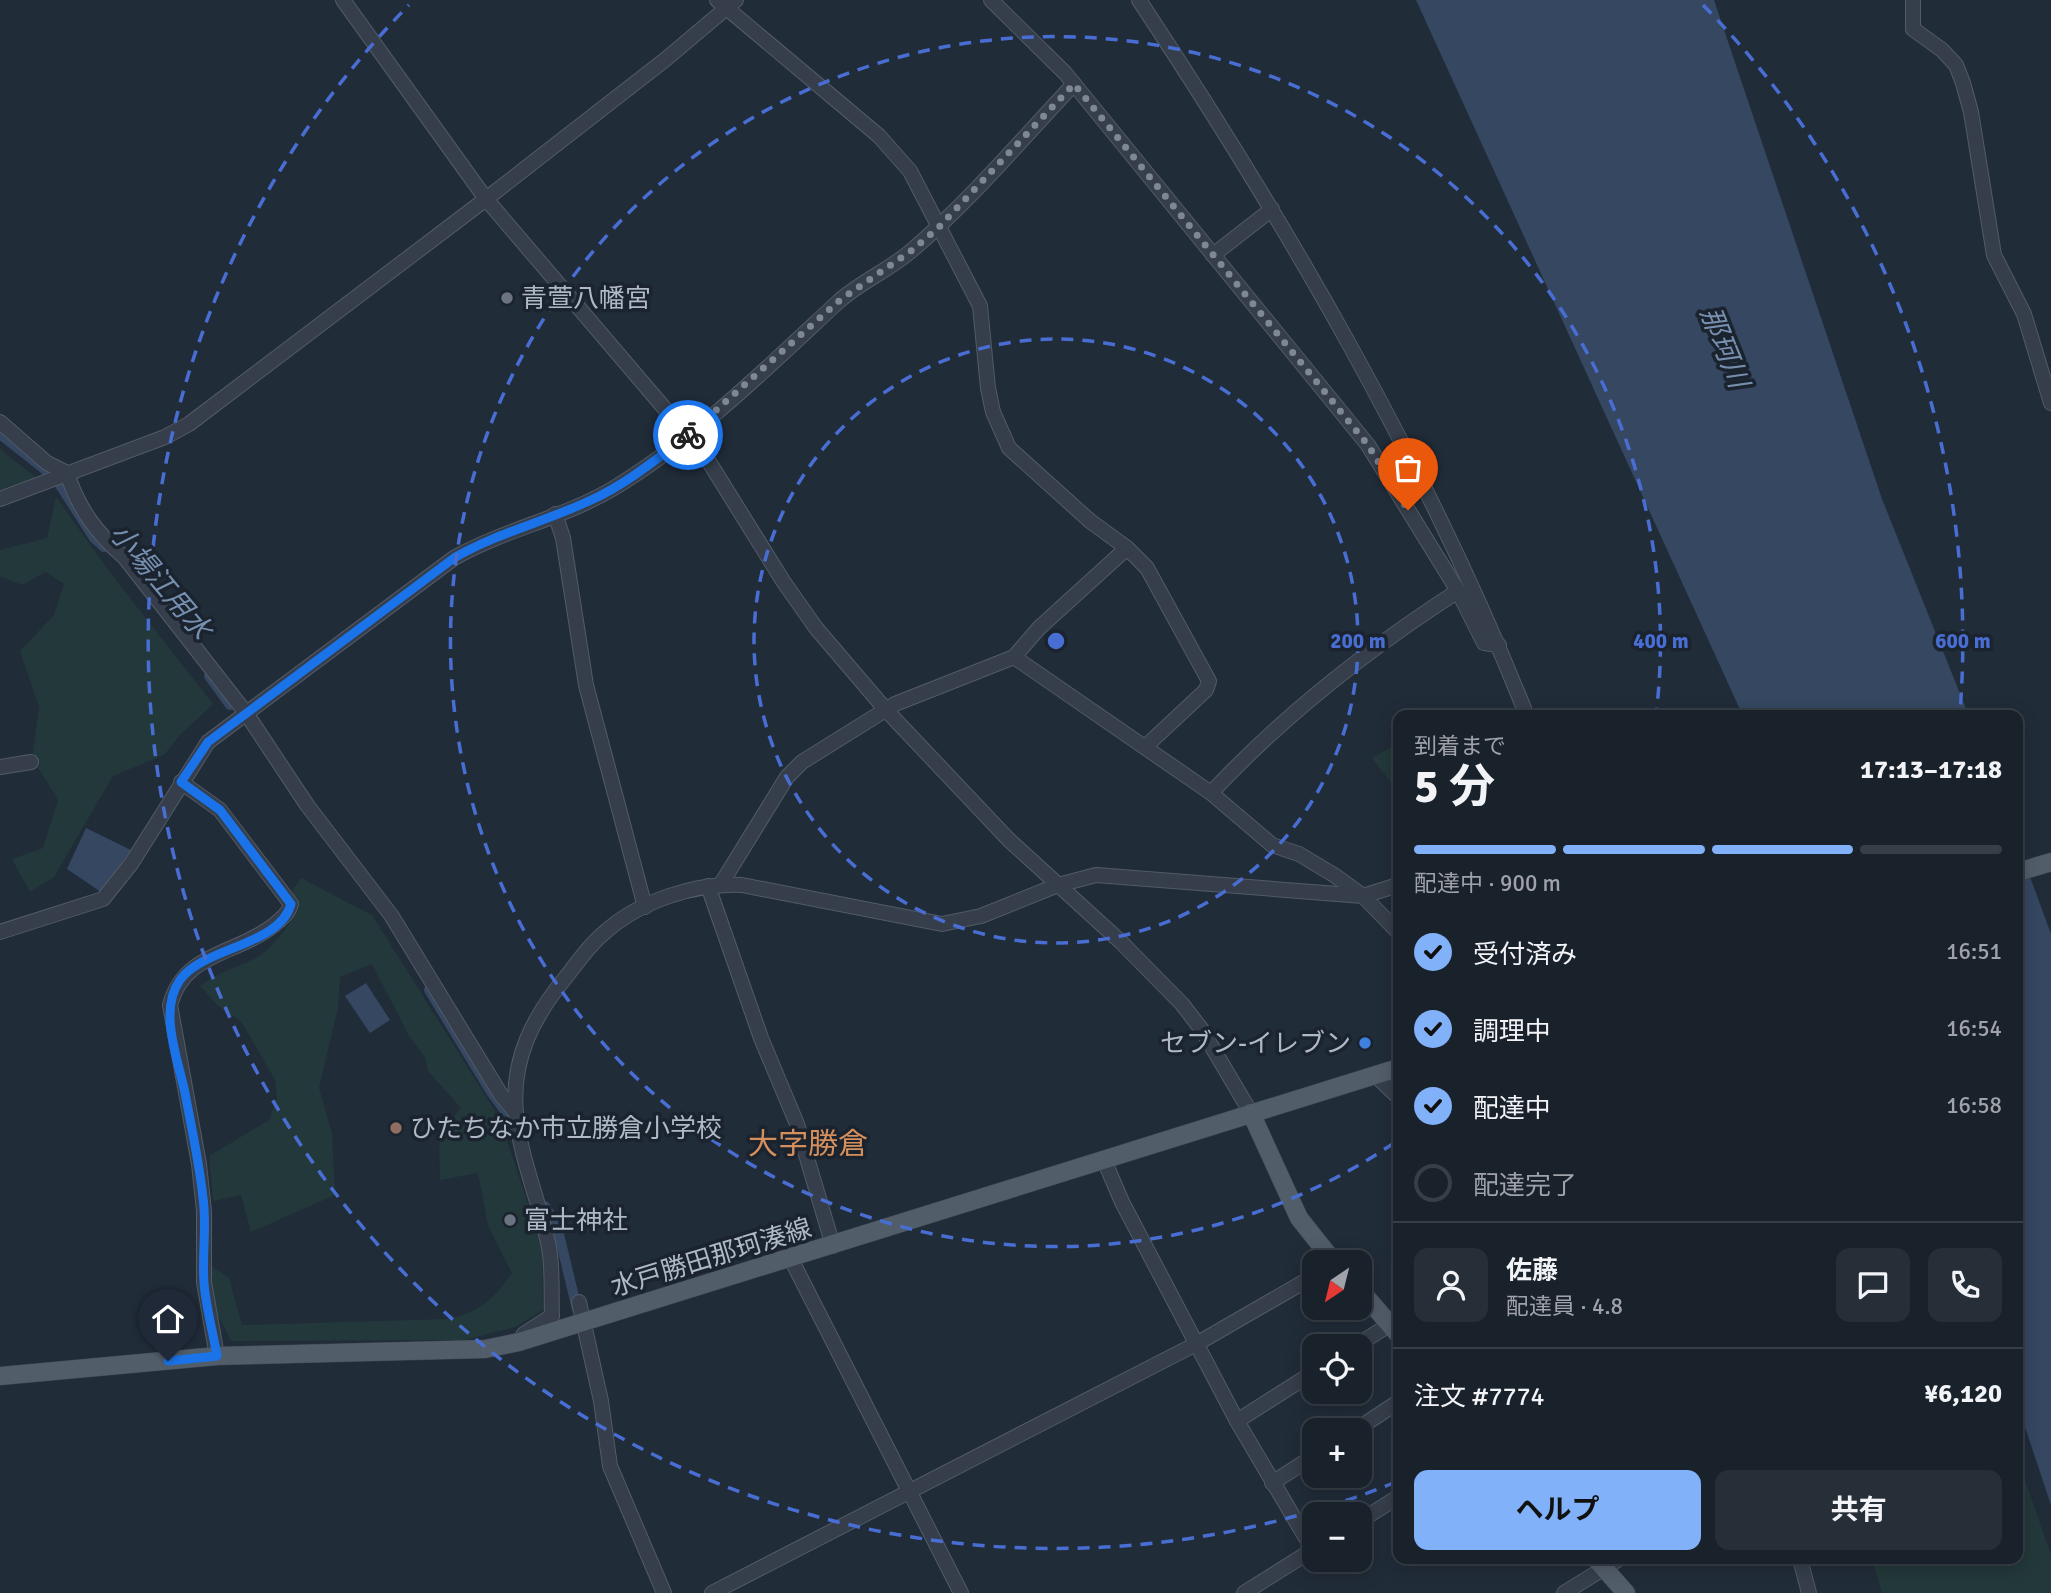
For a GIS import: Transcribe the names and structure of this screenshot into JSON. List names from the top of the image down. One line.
{"streets":{"main road":["水戸勝田那珂湊線"]},"districts":["大字勝倉"],"water":["那珂川","小場江用水"],"places":["青萱八幡宮","セブン-イレブン","ひたちなか市立勝倉小学校","富士神社"],"north":"bottom left","page":{"heading":["5 分","到着まで","17:13–17:18"],"panel":["佐藤","配達員 · 4.8","注文 #7774","¥6,120"],"bar":"配達中 · 900 m","list":[["受付済み","16:51"],["調理中","16:54"],["配達中","16:58"],"配達完了"],"map_buttons":["+","−"],"buttons":["ヘルプ","共有"]},"rings":["200 m","400 m","600 m"]}
